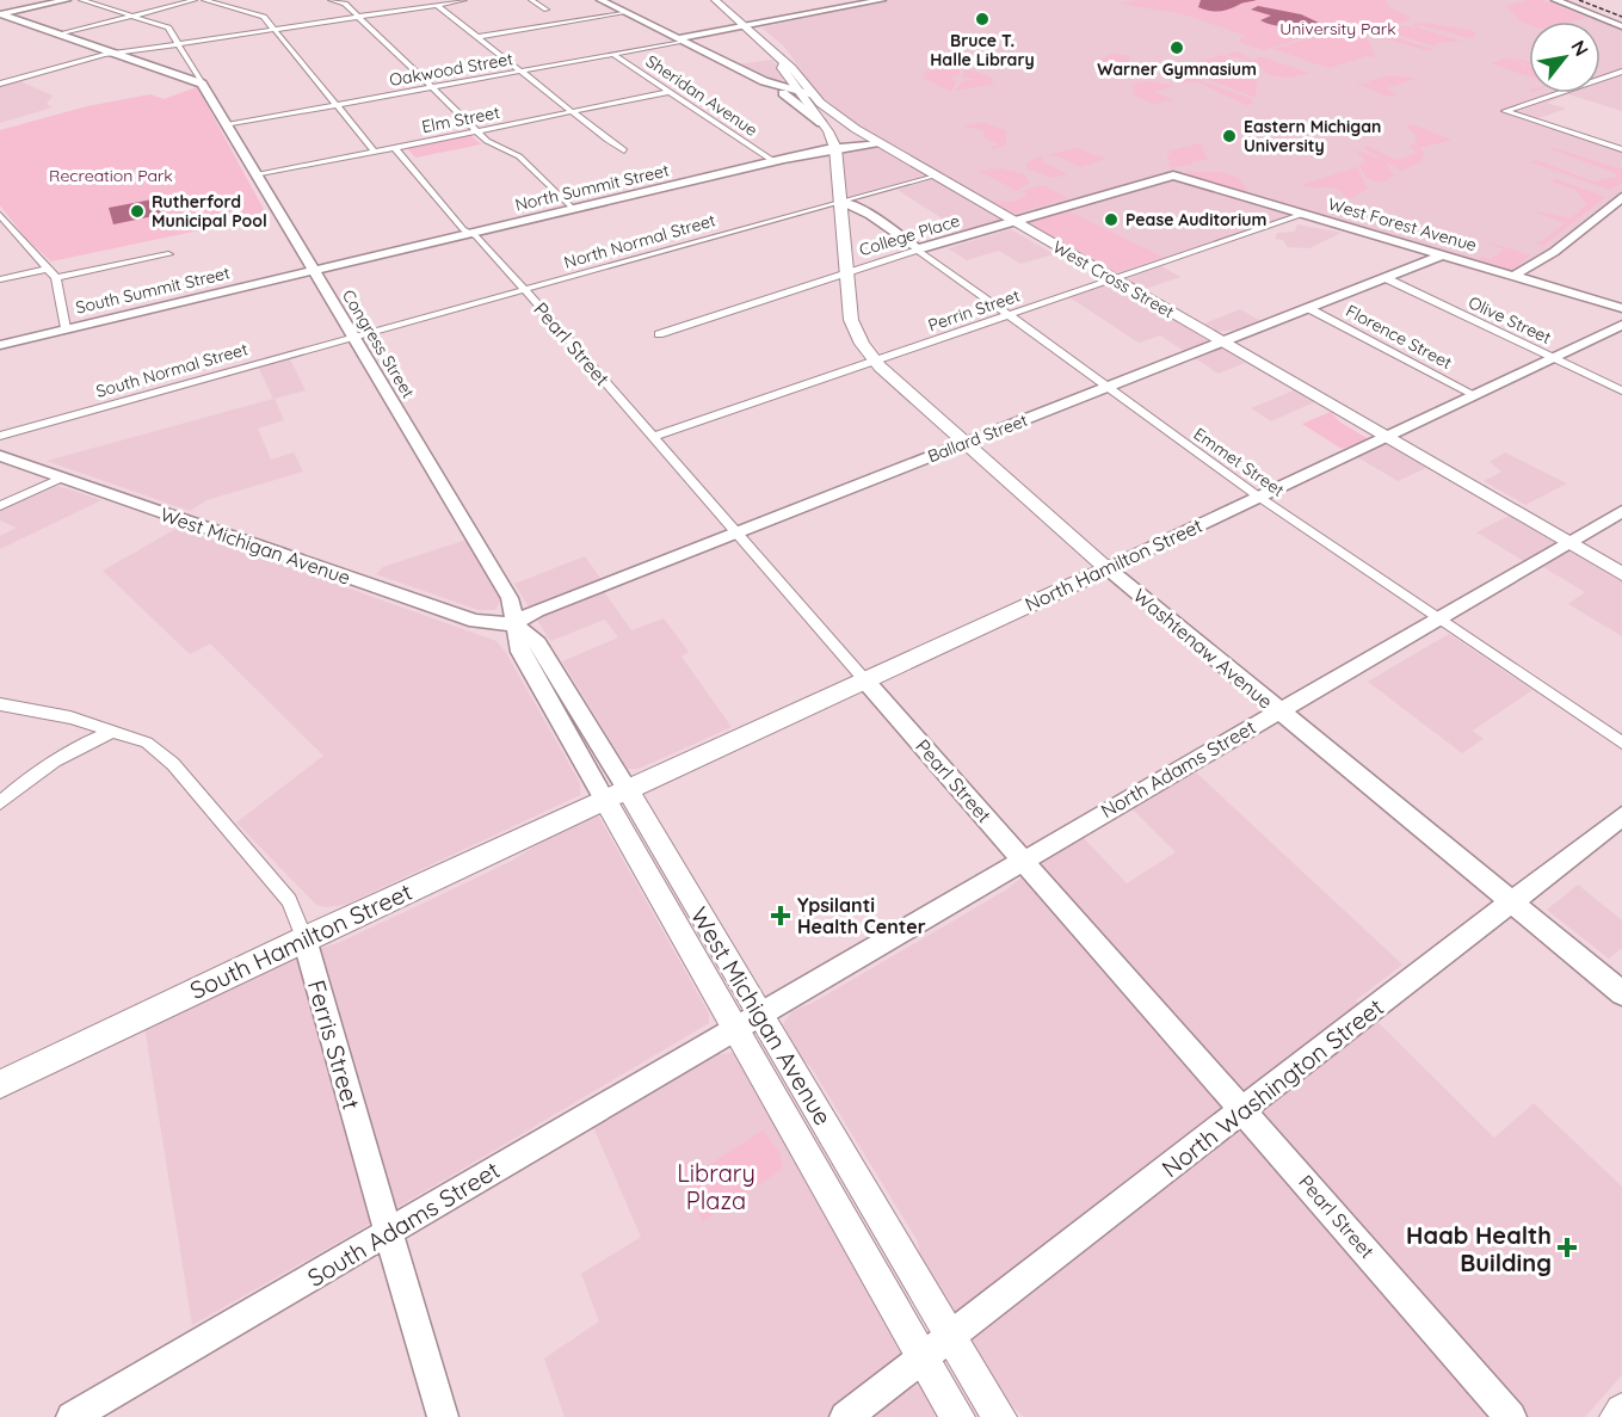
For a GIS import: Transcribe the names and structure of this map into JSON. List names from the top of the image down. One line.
{"streets":{"main road":["West Cross Street","West Michigan Avenue","North Hamilton Street","Washtenaw Avenue","South Hamilton Street"],"street":["Oakwood Street","Sheridan Avenue","Elm Street","North Summit Street","West Forest Avenue","College Place","North Normal Street","South Summit Street","Perrin Street","Olive Street","Florence Street","Congress Street","Pearl Street","South Normal Street","Ballard Street","Emmet Street","North Adams Street","Ferris Street","North Washington Street","South Adams Street"]},"crossings":[["Oakwood Street","Sheridan Avenue"],["Oakwood Street","West Cross Street"],["Oakwood Street","Congress Street"],["Oakwood Street","Washtenaw Avenue"],["Sheridan Avenue","Elm Street"],["Sheridan Avenue","North Summit Street"],["Elm Street","Congress Street"],["Elm Street","Pearl Street"],["North Summit Street","West Cross Street"],["North Summit Street","South Summit Street"],["North Summit Street","Congress Street"],["North Summit Street","Pearl Street"],["North Summit Street","Washtenaw Avenue"],["West Forest Avenue","College Place"],["West Forest Avenue","Perrin Street"],["West Forest Avenue","Ballard Street"],["College Place","West Cross Street"],["College Place","Emmet Street"],["College Place","Washtenaw Avenue"],["North Normal Street","West Cross Street"],["North Normal Street","Congress Street"],["North Normal Street","Pearl Street"],["North Normal Street","South Normal Street"],["North Normal Street","Emmet Street"],["North Normal Street","Washtenaw Avenue"],["West Cross Street","Perrin Street"],["West Cross Street","Ballard Street"],["West Cross Street","North Hamilton Street"],["West Cross Street","Washtenaw Avenue"],["West Cross Street","North Adams Street"],["South Summit Street","Congress Street"],["Perrin Street","Pearl Street"],["Perrin Street","Emmet Street"],["Perrin Street","Washtenaw Avenue"],["Olive Street","Ballard Street"],["Olive Street","North Hamilton Street"],["Florence Street","Ballard Street"],["Florence Street","North Hamilton Street"],["Congress Street","South Normal Street"],["Congress Street","Ballard Street"],["Congress Street","West Michigan Avenue"],["Pearl Street","Ballard Street"],["Pearl Street","North Hamilton Street"],["Pearl Street","North Adams Street"],["Pearl Street","North Washington Street"],["Ballard Street","Emmet Street"],["Ballard Street","West Michigan Avenue"],["Ballard Street","Washtenaw Avenue"],["Emmet Street","North Hamilton Street"],["Emmet Street","Washtenaw Avenue"],["Emmet Street","North Adams Street"],["West Michigan Avenue","North Hamilton Street"],["West Michigan Avenue","North Adams Street"],["West Michigan Avenue","South Hamilton Street"],["West Michigan Avenue","North Washington Street"],["West Michigan Avenue","South Adams Street"],["North Hamilton Street","Washtenaw Avenue"],["North Hamilton Street","South Hamilton Street"],["Washtenaw Avenue","North Adams Street"],["Washtenaw Avenue","North Washington Street"],["North Adams Street","South Adams Street"],["South Hamilton Street","Ferris Street"],["Ferris Street","South Adams Street"]],"parks":["University Park","Recreation Park","Library Plaza"],"places":{"other":["Bruce T. Halle Library","Warner Gymnasium","Eastern Michigan University","Rutherford Municipal Pool","Pease Auditorium"],"health":["Ypsilanti Health Center","Haab Health Building"]},"north":"top right"}
